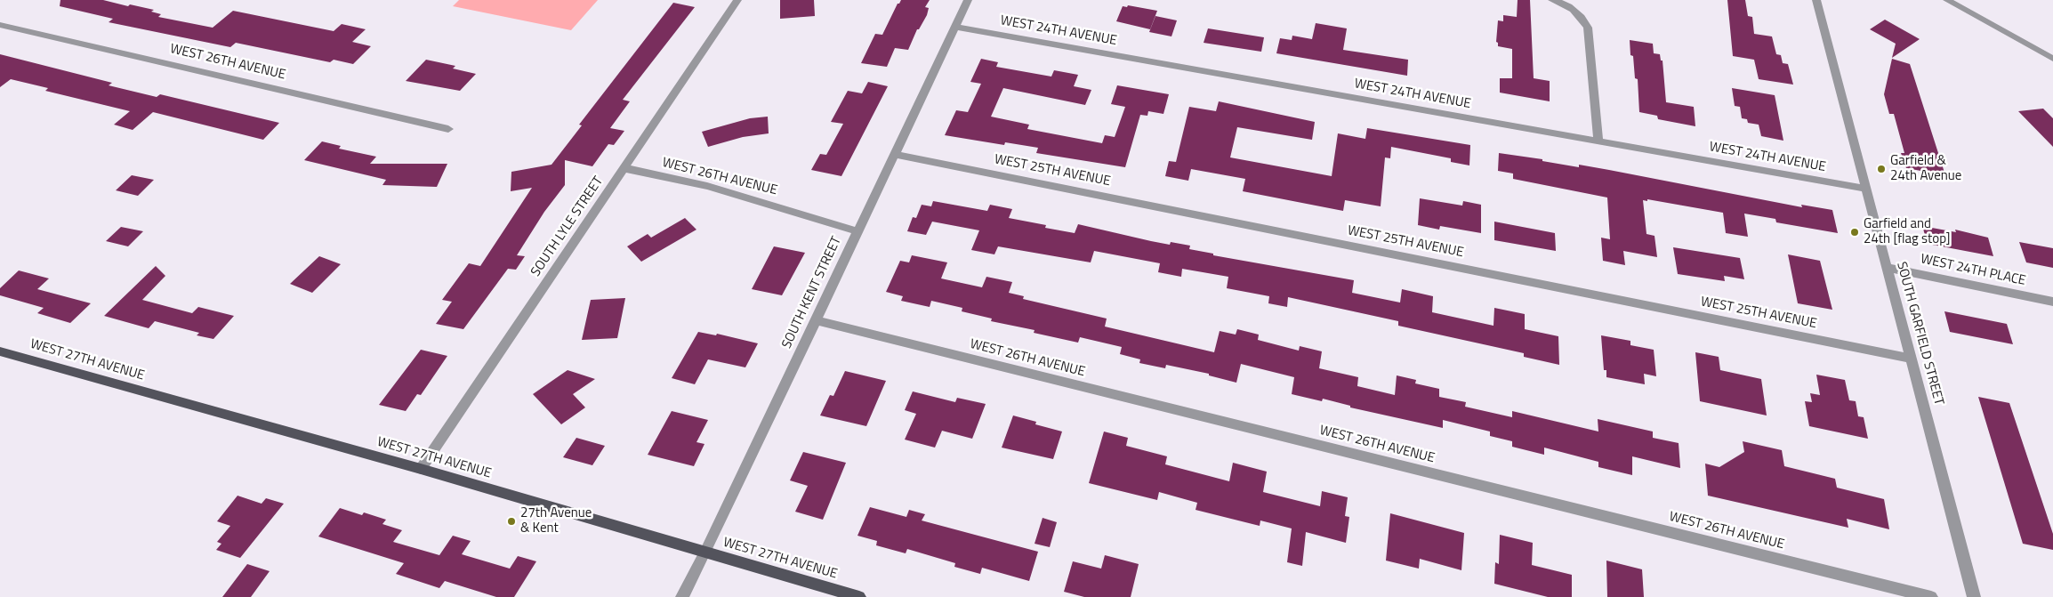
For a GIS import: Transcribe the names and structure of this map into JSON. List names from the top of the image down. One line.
{"streets":{"main road":["WEST 27TH AVENUE"],"street":["WEST 24TH AVENUE","WEST 26TH AVENUE","WEST 25TH AVENUE","SOUTH LYLE STREET","WEST 24TH PLACE","SOUTH KENT STREET","SOUTH GARFIELD STREET"]},"crossings":[["WEST 24TH AVENUE","SOUTH KENT STREET"],["WEST 24TH AVENUE","SOUTH GARFIELD STREET"],["WEST 26TH AVENUE","SOUTH LYLE STREET"],["WEST 26TH AVENUE","SOUTH KENT STREET"],["WEST 25TH AVENUE","SOUTH KENT STREET"],["WEST 25TH AVENUE","SOUTH GARFIELD STREET"],["SOUTH LYLE STREET","WEST 27TH AVENUE"],["WEST 24TH PLACE","SOUTH GARFIELD STREET"],["SOUTH KENT STREET","WEST 27TH AVENUE"]],"places":["Garfield & 24th Avenue","Garfield and 24th [flag stop]","27th Avenue & Kent"]}
